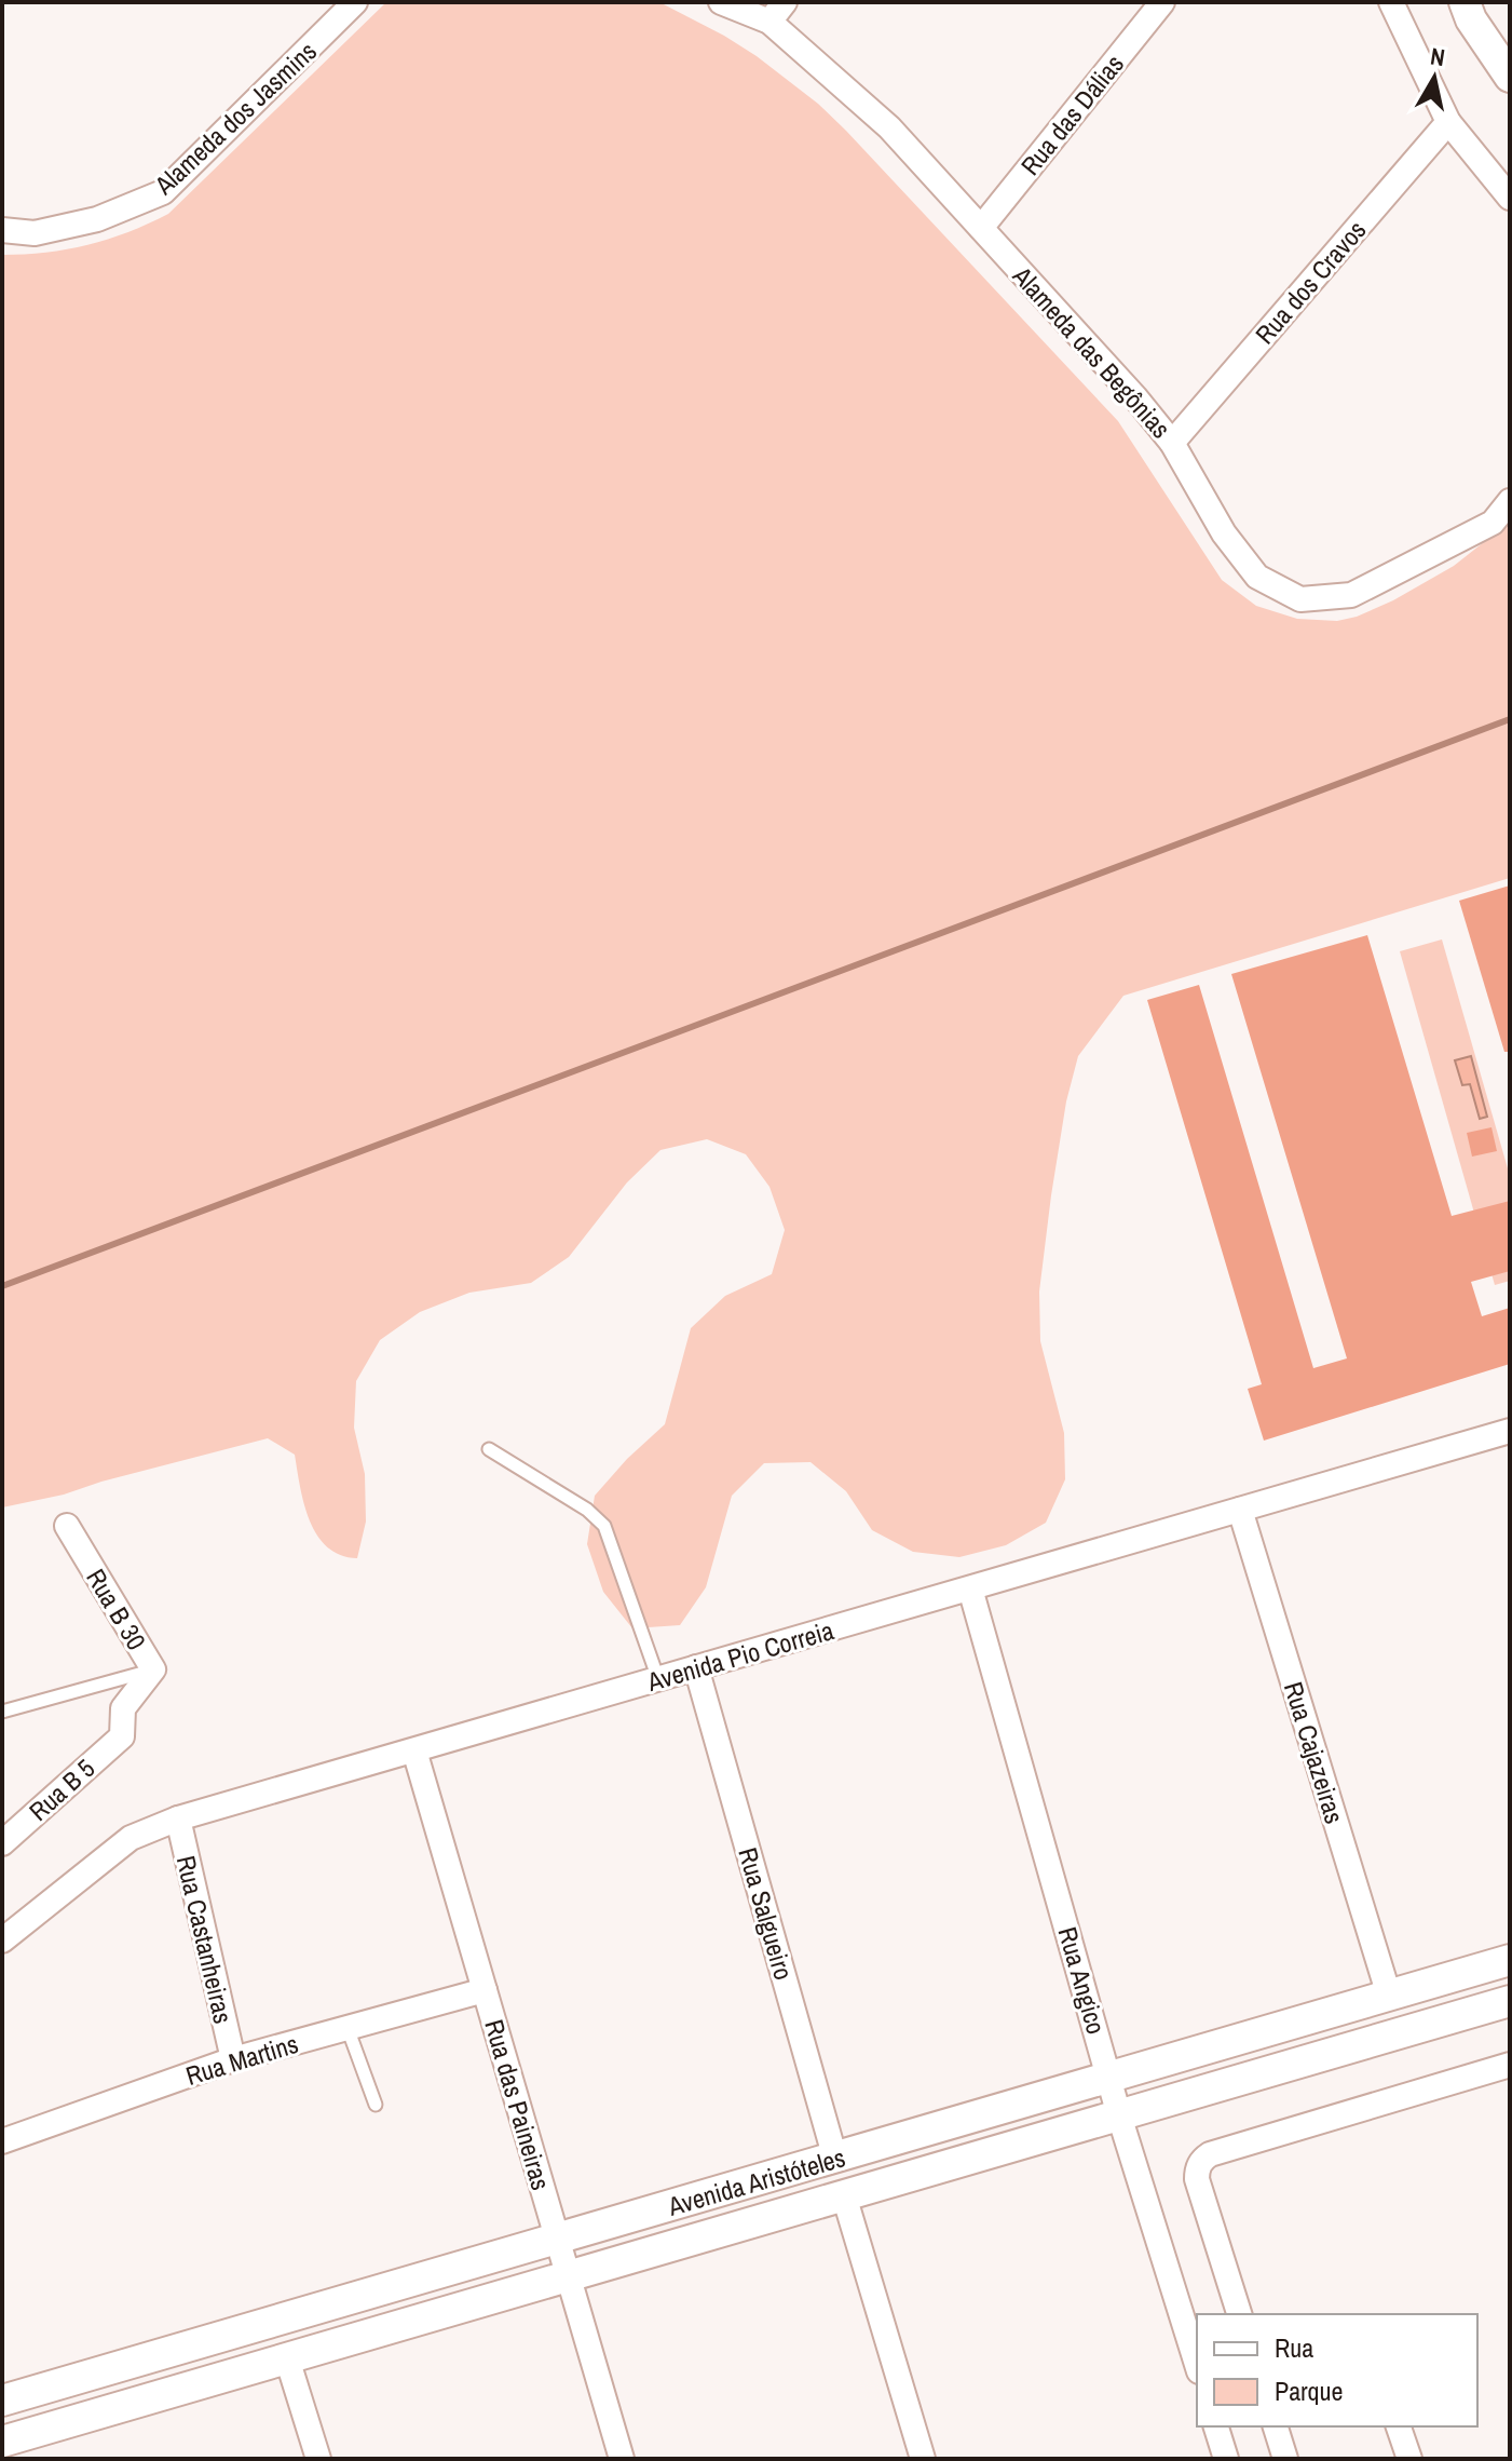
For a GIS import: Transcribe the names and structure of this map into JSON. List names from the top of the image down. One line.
{"streets":{"street":["Rua das Dálias","Alameda dos Jasmins","Rua dos Cravos","Alameda das Begônias","Rua B 30","Avenida Pio Correia","Rua Cajazeiras","Rua B 5","Rua Salgueiro","Rua Castanheiras","Rua Angico","Rua Martins","Rua das Paineiras","Avenida Aristóteles"]},"crossings":[["Rua das Dálias","Alameda das Begônias"],["Rua dos Cravos","Alameda das Begônias"],["Rua B 30","Rua B 5"],["Avenida Pio Correia","Rua Cajazeiras"],["Avenida Pio Correia","Rua Salgueiro"],["Avenida Pio Correia","Rua Castanheiras"],["Avenida Pio Correia","Rua Angico"],["Avenida Pio Correia","Rua das Paineiras"],["Rua Cajazeiras","Avenida Aristóteles"],["Rua Salgueiro","Avenida Aristóteles"],["Rua Castanheiras","Rua Martins"],["Rua Angico","Avenida Aristóteles"],["Rua Martins","Rua das Paineiras"],["Rua das Paineiras","Avenida Aristóteles"]],"legend":["Rua","Parque"],"north":"top"}
